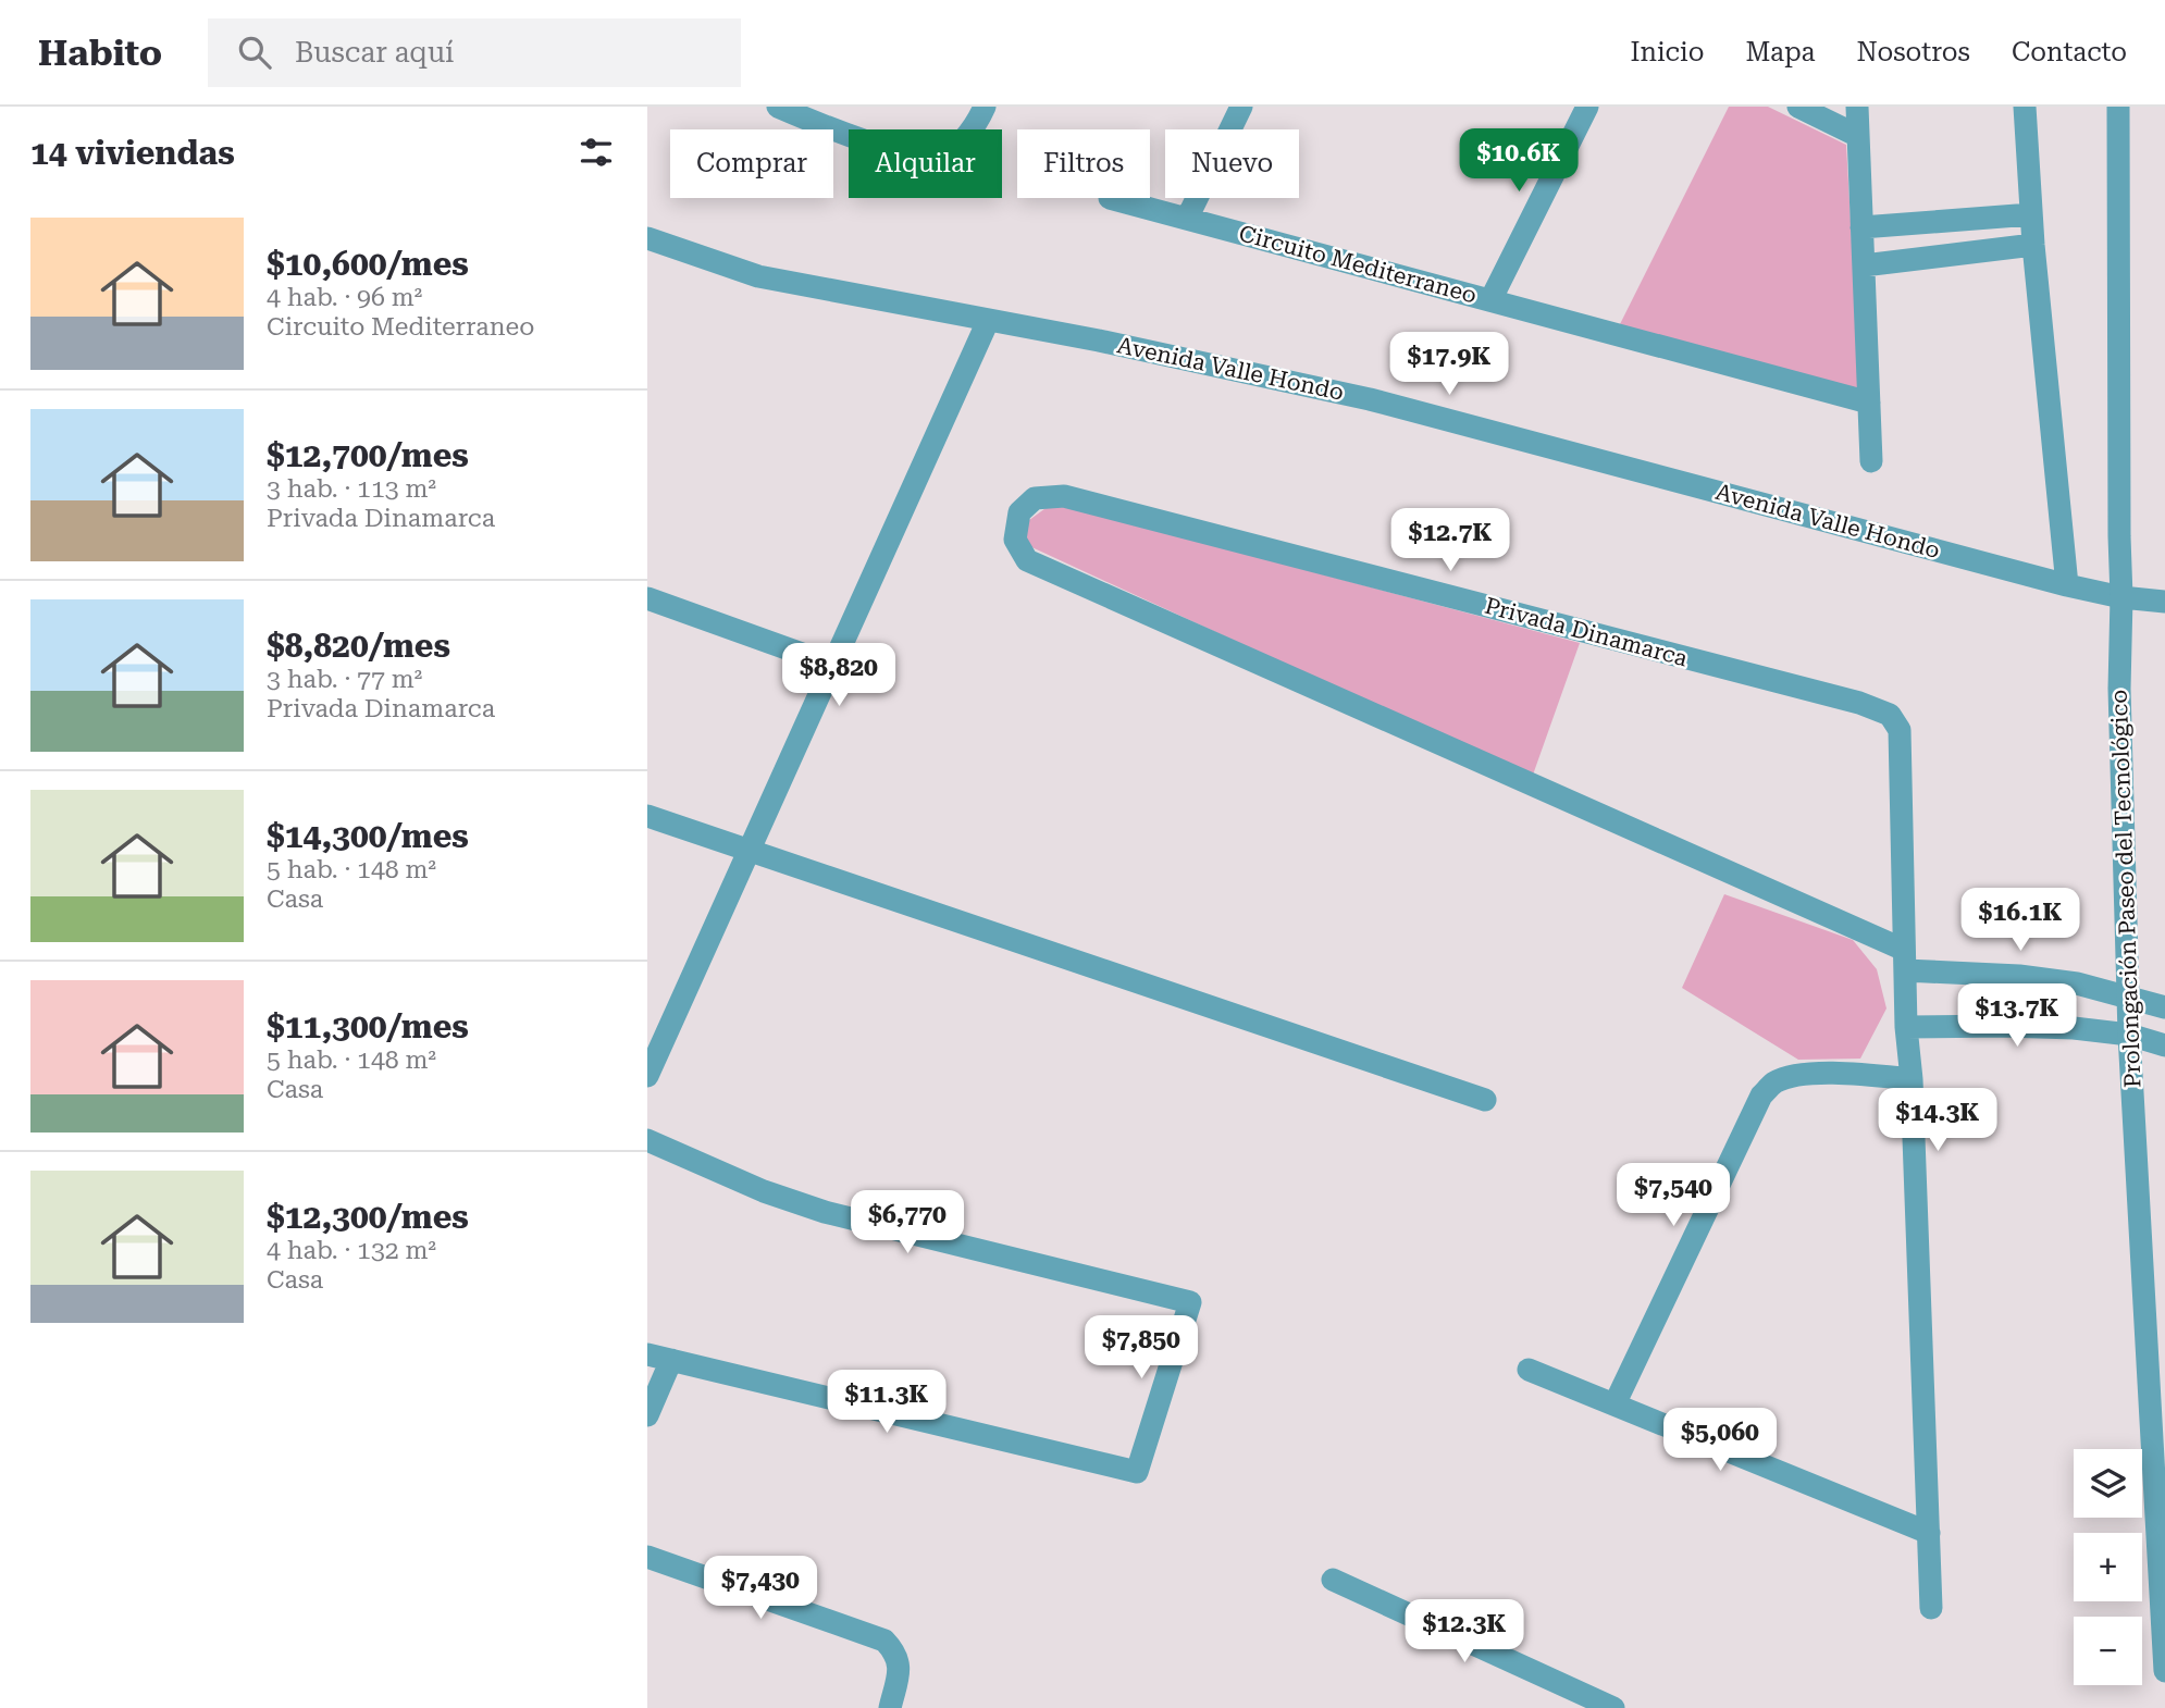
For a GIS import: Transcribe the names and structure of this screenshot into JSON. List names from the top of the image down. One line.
{"streets":{"street":["Circuito Mediterraneo","Avenida Valle Hondo","Privada Dinamarca","Prolongación Paseo del Tecnológico"]},"crossings":[["Avenida Valle Hondo","Prolongación Paseo del Tecnológico"]],"page":{"header":"Habito","search":"Buscar aquí","nav":["Inicio","Mapa","Nosotros","Contacto"],"heading":"14 viviendas","price":["$10.6K","$17.9K","$12.7K","$8,820","$16.1K","$13.7K","$14.3K","$7,540","$6,770","$7,850","$11.3K","$5,060","$7,430","$12.3K"],"chip":["Comprar","Alquilar","Filtros","Nuevo"],"list":[{"name":"$10,600/mes","note":"4 hab. · 96 m² · Circuito Mediterraneo"},{"name":"$12,700/mes","note":"3 hab. · 113 m² · Privada Dinamarca"},{"name":"$8,820/mes","note":"3 hab. · 77 m² · Privada Dinamarca"},{"name":"$14,300/mes","note":"5 hab. · 148 m² · Casa"},{"name":"$11,300/mes","note":"5 hab. · 148 m² · Casa"},{"name":"$12,300/mes","note":"4 hab. · 132 m² · Casa"}],"map_buttons":["+","−"]}}
